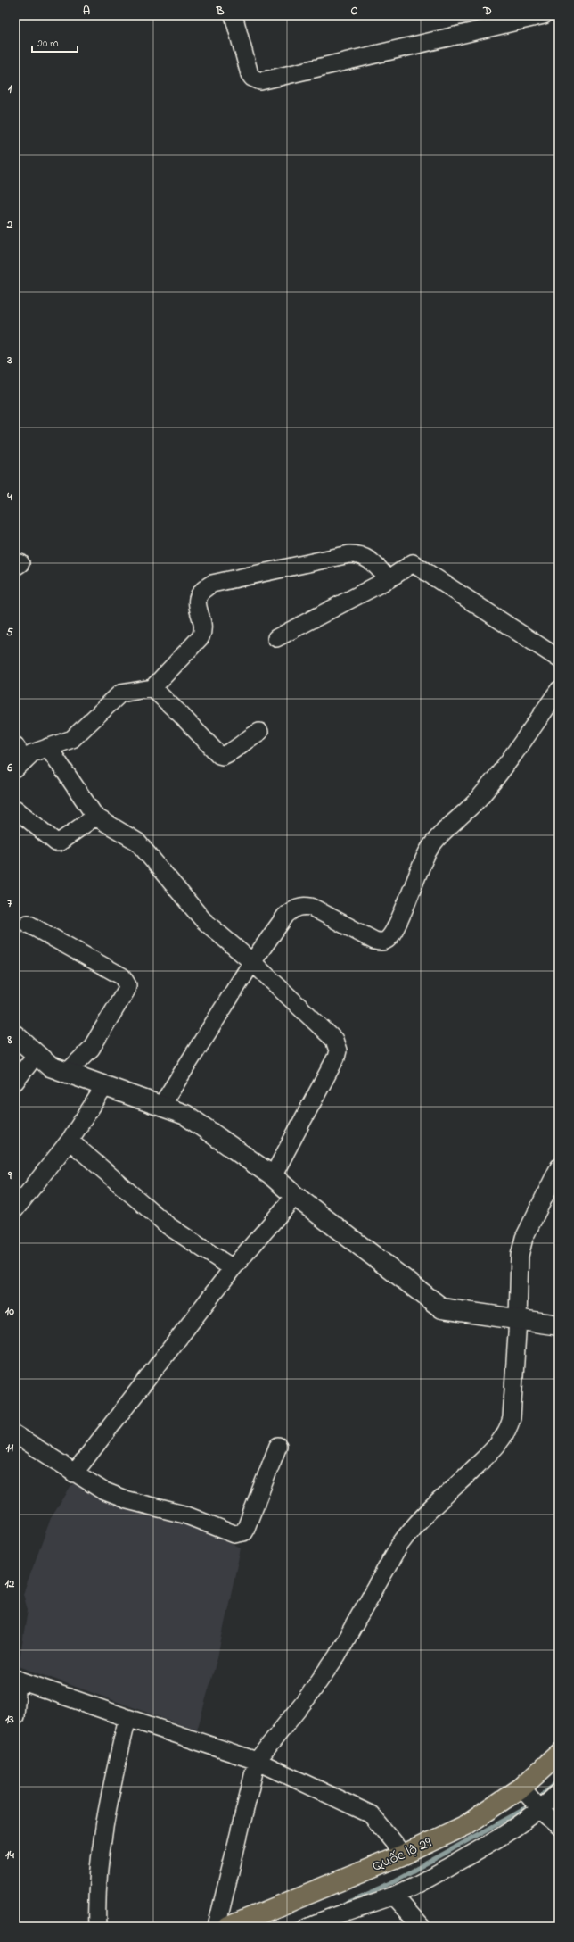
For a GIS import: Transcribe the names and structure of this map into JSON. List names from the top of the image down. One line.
{"streets":{"highway":["Quốc lộ 29"]},"scale_bar":"20 m","grid":{"columns":["A","B","C","D"],"rows":["1","2","3","4","5","6","7","8","9","10","11","12","13","14"]}}
